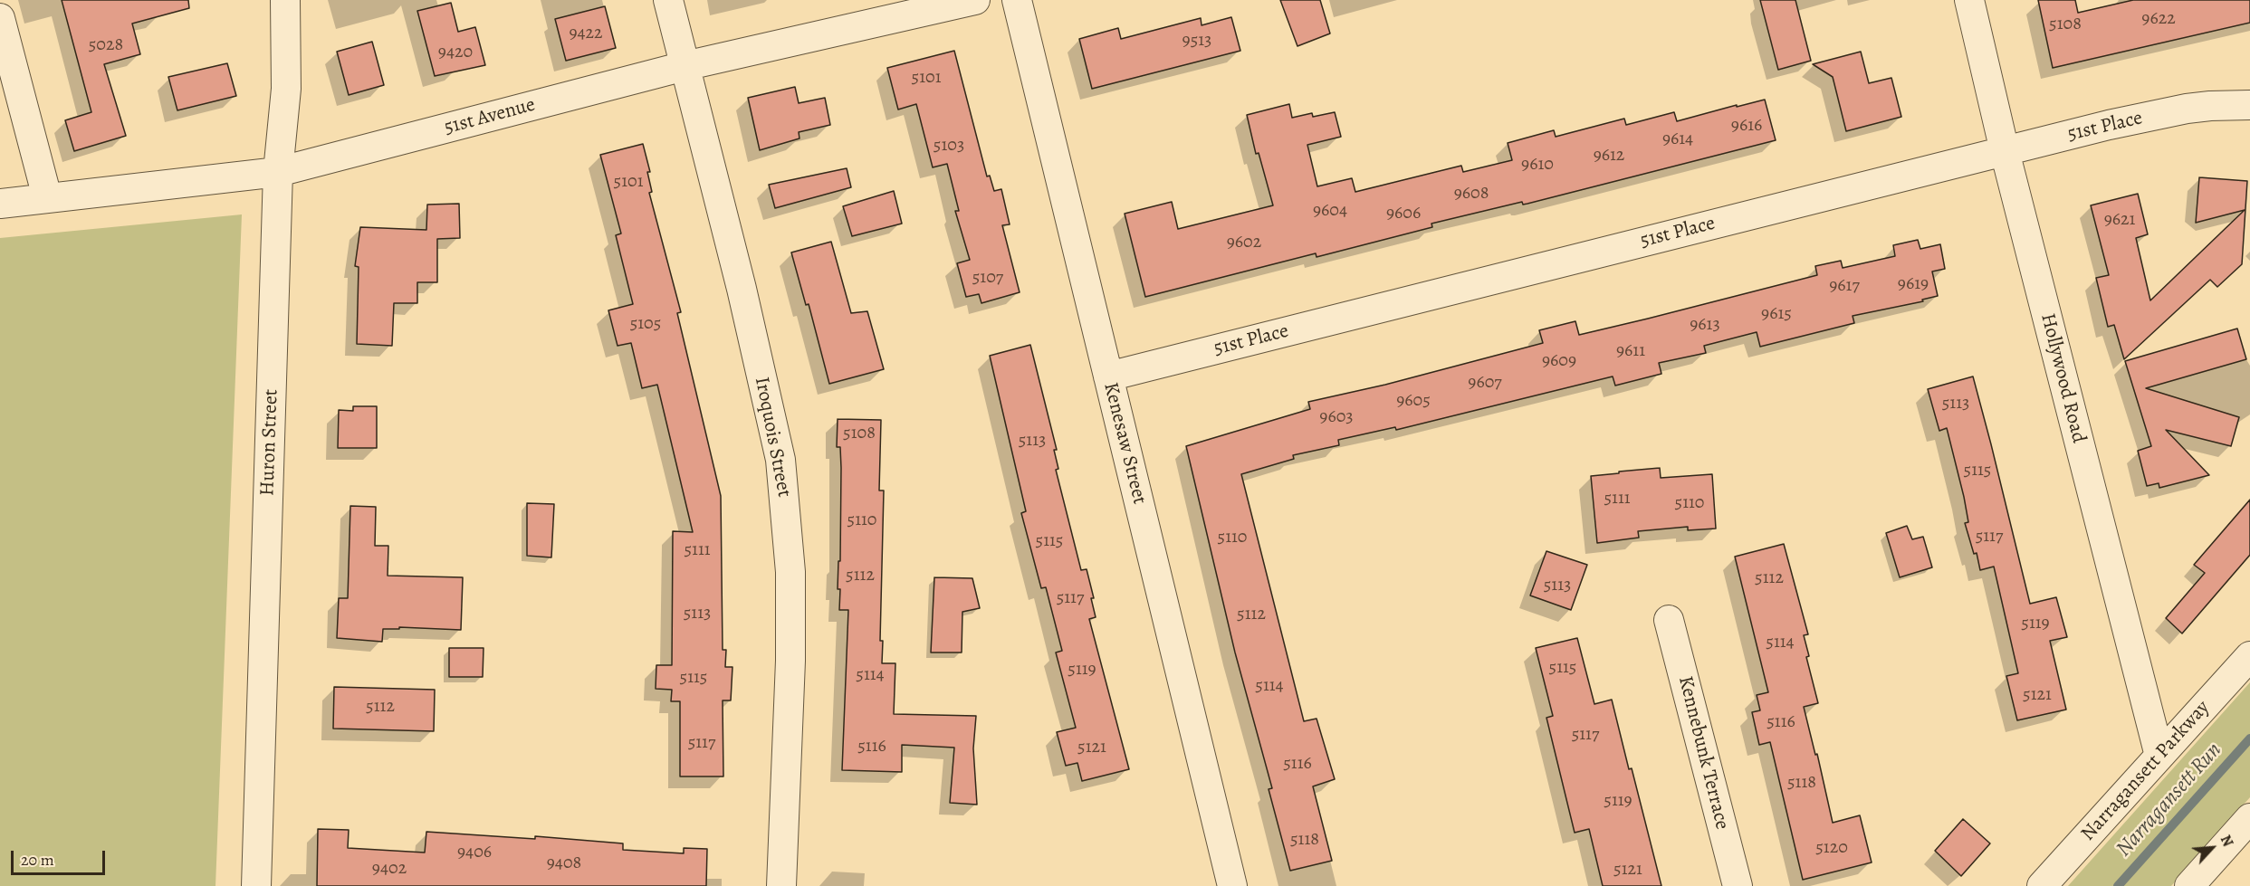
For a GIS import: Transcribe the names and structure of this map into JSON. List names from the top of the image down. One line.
{"streets":{"street":["51st Avenue","51st Place","Hollywood Road","Iroquois Street","Huron Street","Kenesaw Street","Kennebunk Terrace","Narragansett Parkway"]},"crossings":[["51st Avenue","Iroquois Street"],["51st Avenue","Huron Street"],["51st Place","Hollywood Road"],["51st Place","Kenesaw Street"],["Hollywood Road","Narragansett Parkway"]],"water":["Narragansett Run"],"house_numbers":["9622","5108","9422","9513","5028","9420","5101","9616","9614","5103","9612","9610","5101","9608","9604","9606","9621","9602","5107","9619","9617","9615","5105","9613","9611","9609","9607","9605","5113","9603","5108","5113","5115","5111","5110","5110","5117","5110","5115","5111","5112","5112","5113","5117","5113","5112","5119","5114","5115","5119","5114","5115","5114","5121","5112","5116","5117","5117","5116","5121","5116","5118","5119","5118","5120","9406","9408","9402","5121"],"scale_bar":"20 m","north":"top right"}
